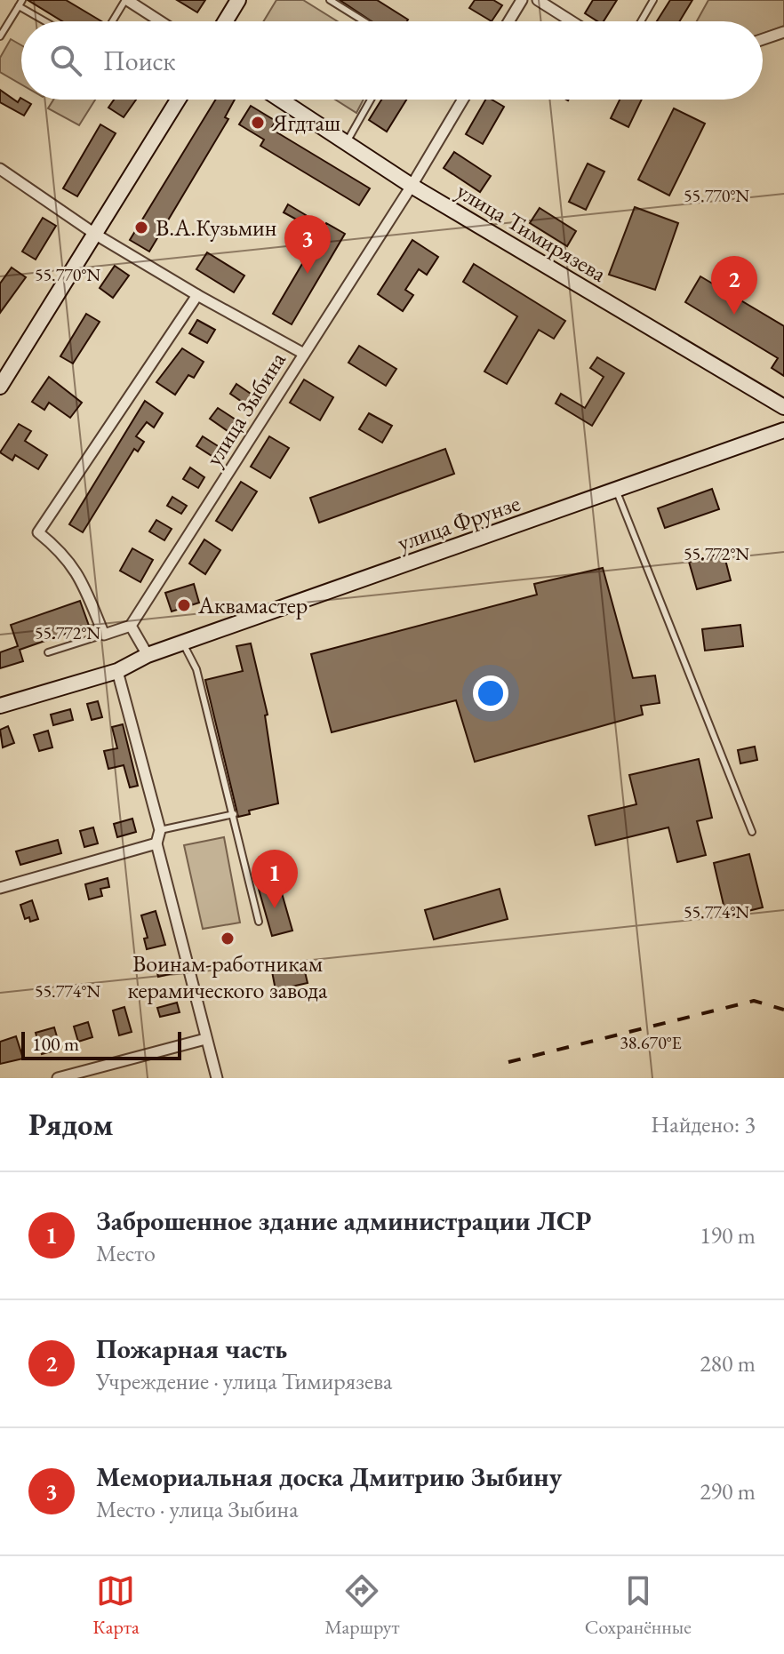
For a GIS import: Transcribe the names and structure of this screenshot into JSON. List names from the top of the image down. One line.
{"streets":{"street":["улица Тимирязева","улица Зыбина","улица Фрунзе"]},"crossings":[["улица Тимирязева","улица Зыбина"]],"places":["Ягдташ","В.А.Кузьмин","Аквамастер","Воинам-работникам керамического завода"],"scale_bar":"100 m","page":{"search":"Поиск","pins":["3","2","1"],"scale":"100 m","heading":["Рядом","Найдено: 3"],"list":[{"mark":"1","name":"Заброшенное здание администрации ЛСР","note":"Место","value":"190 m"},{"mark":"2","name":"Пожарная часть","note":"Учреждение · улица Тимирязева","value":"280 m"},{"mark":"3","name":"Мемориальная доска Дмитрию Зыбину","note":"Место · улица Зыбина","value":"290 m"}],"nav":["Карта","Маршрут","Сохранённые"]},"coordinates":["55.770°N","55.772°N","55.774°N","38.670°E"]}
